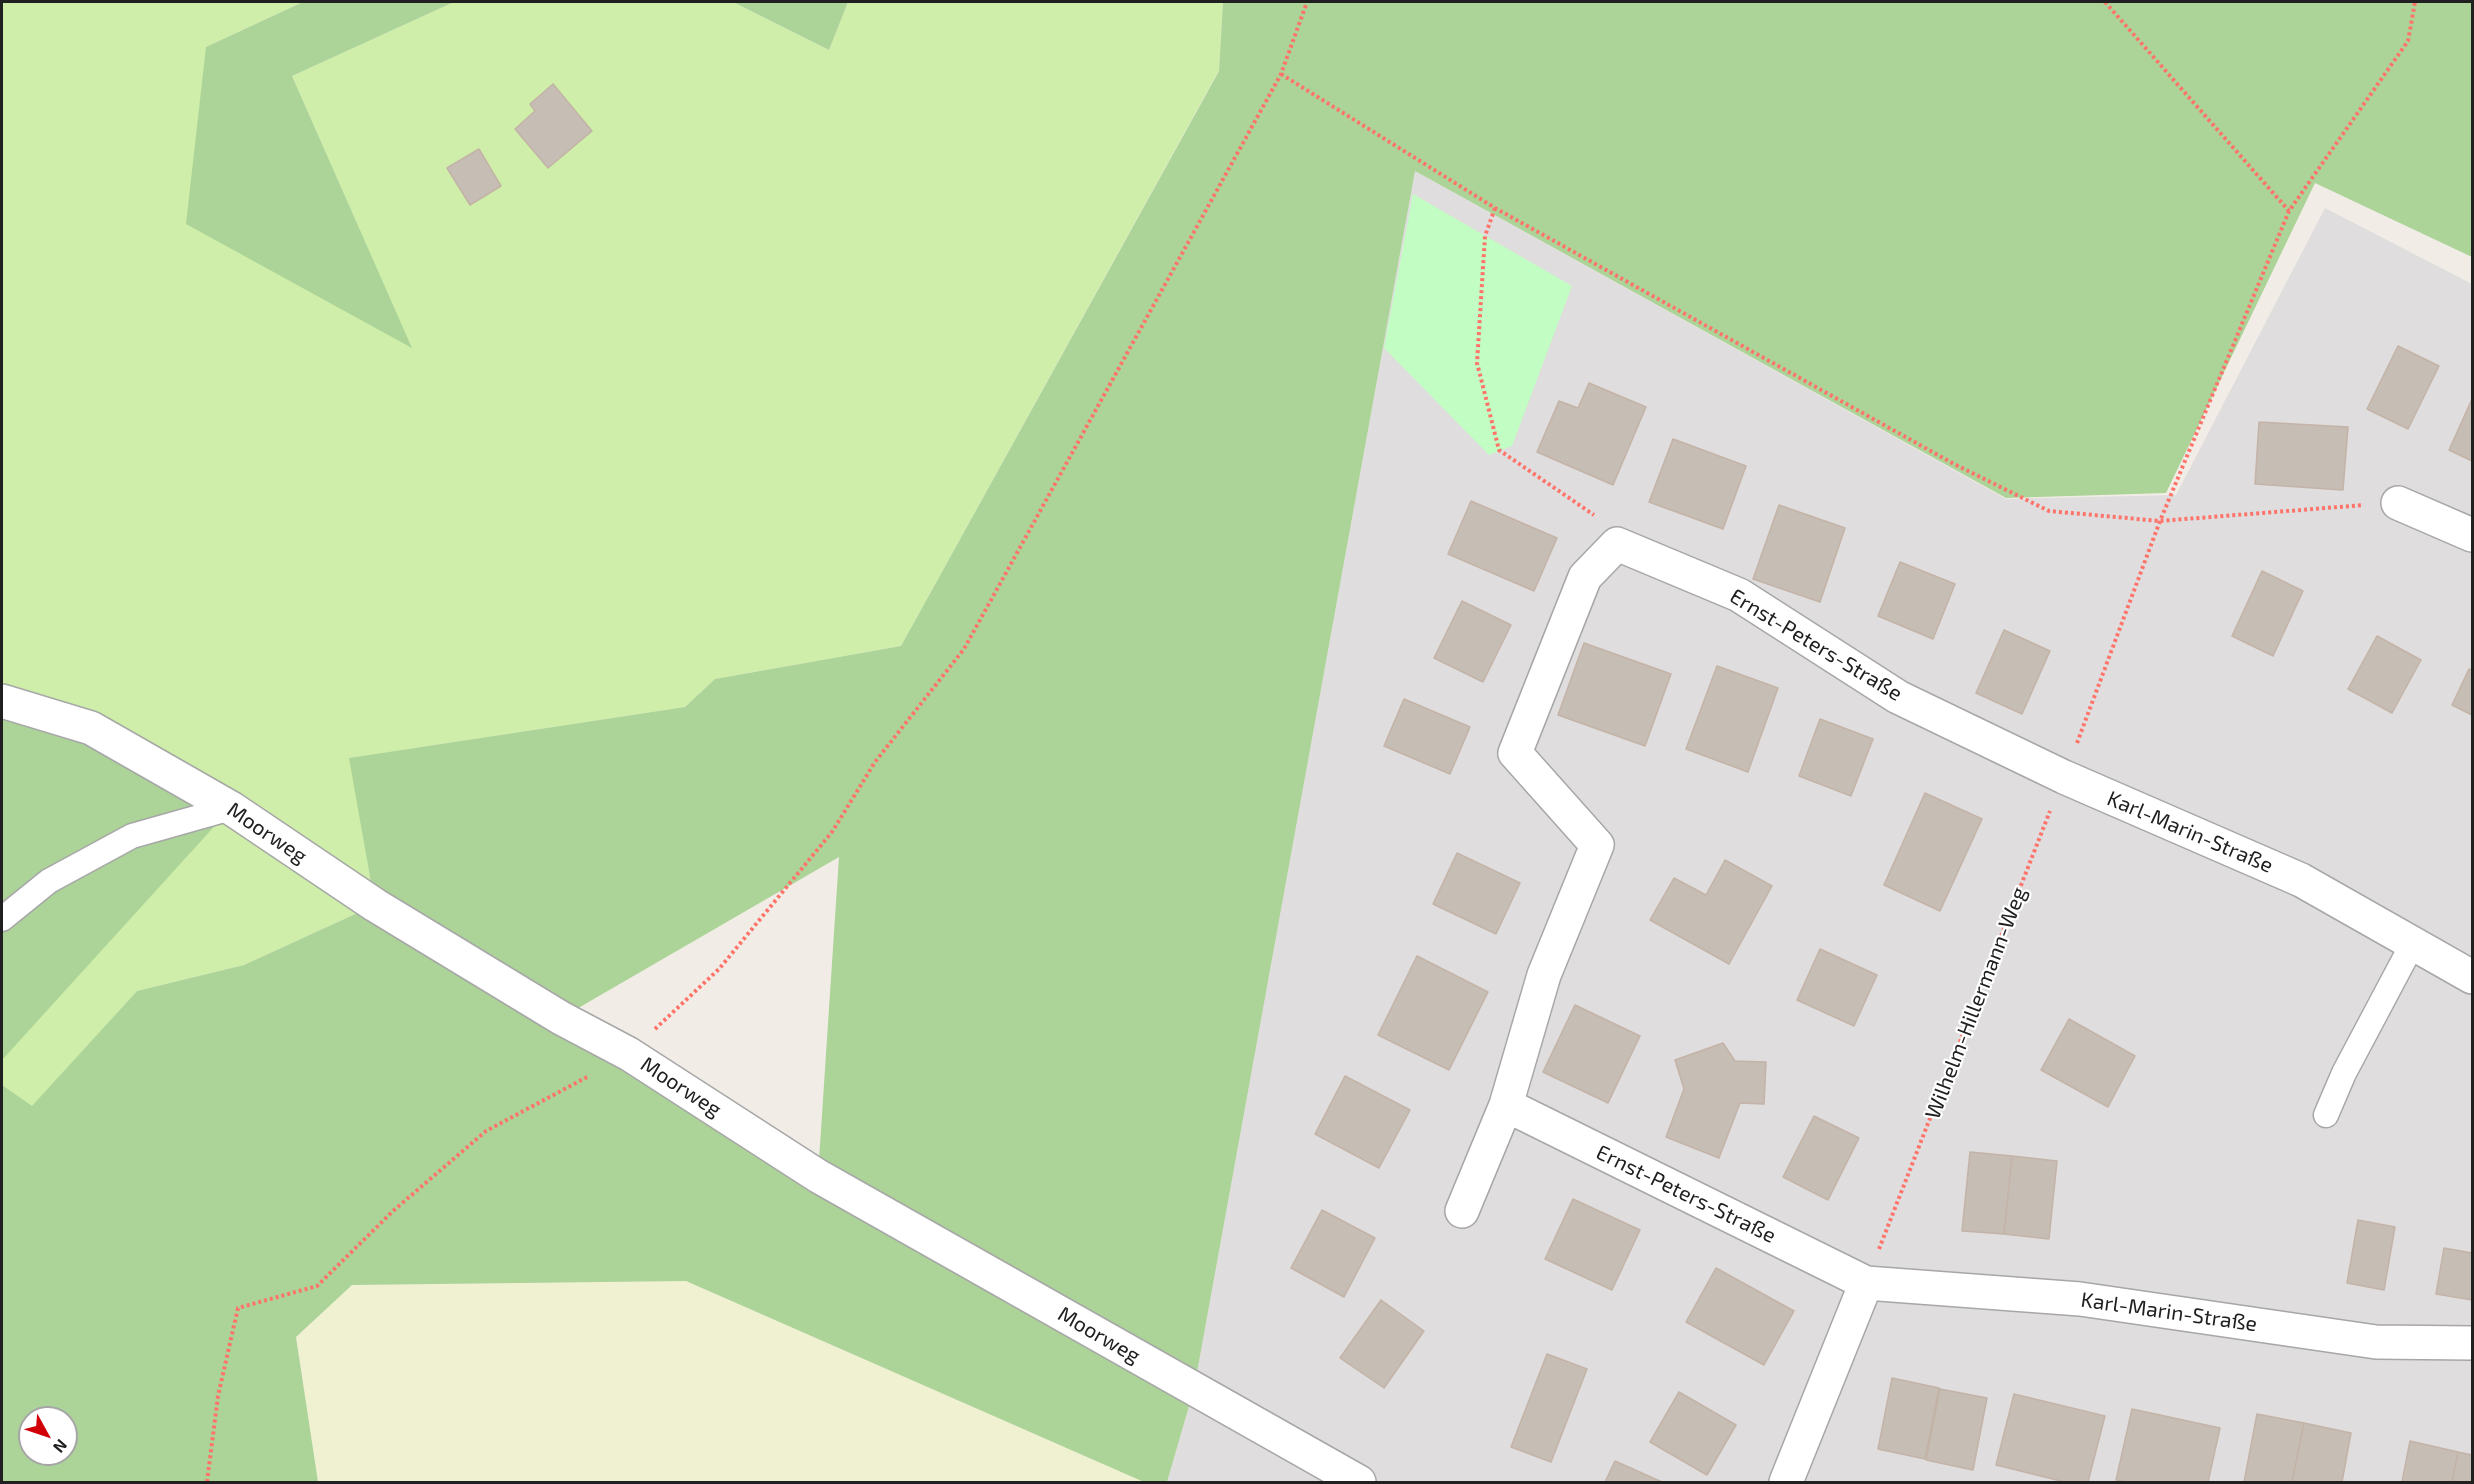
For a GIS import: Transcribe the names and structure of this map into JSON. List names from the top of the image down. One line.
{"streets":{"street":["Ernst-Peters-Straße","Karl-Marin-Straße","Moorweg"],"path":["Wilhelm-Hillermann-Weg"]},"crossings":[["Ernst-Peters-Straße","Karl-Marin-Straße"],["Ernst-Peters-Straße","Wilhelm-Hillermann-Weg"],["Karl-Marin-Straße","Wilhelm-Hillermann-Weg"]],"north":"bottom right"}
